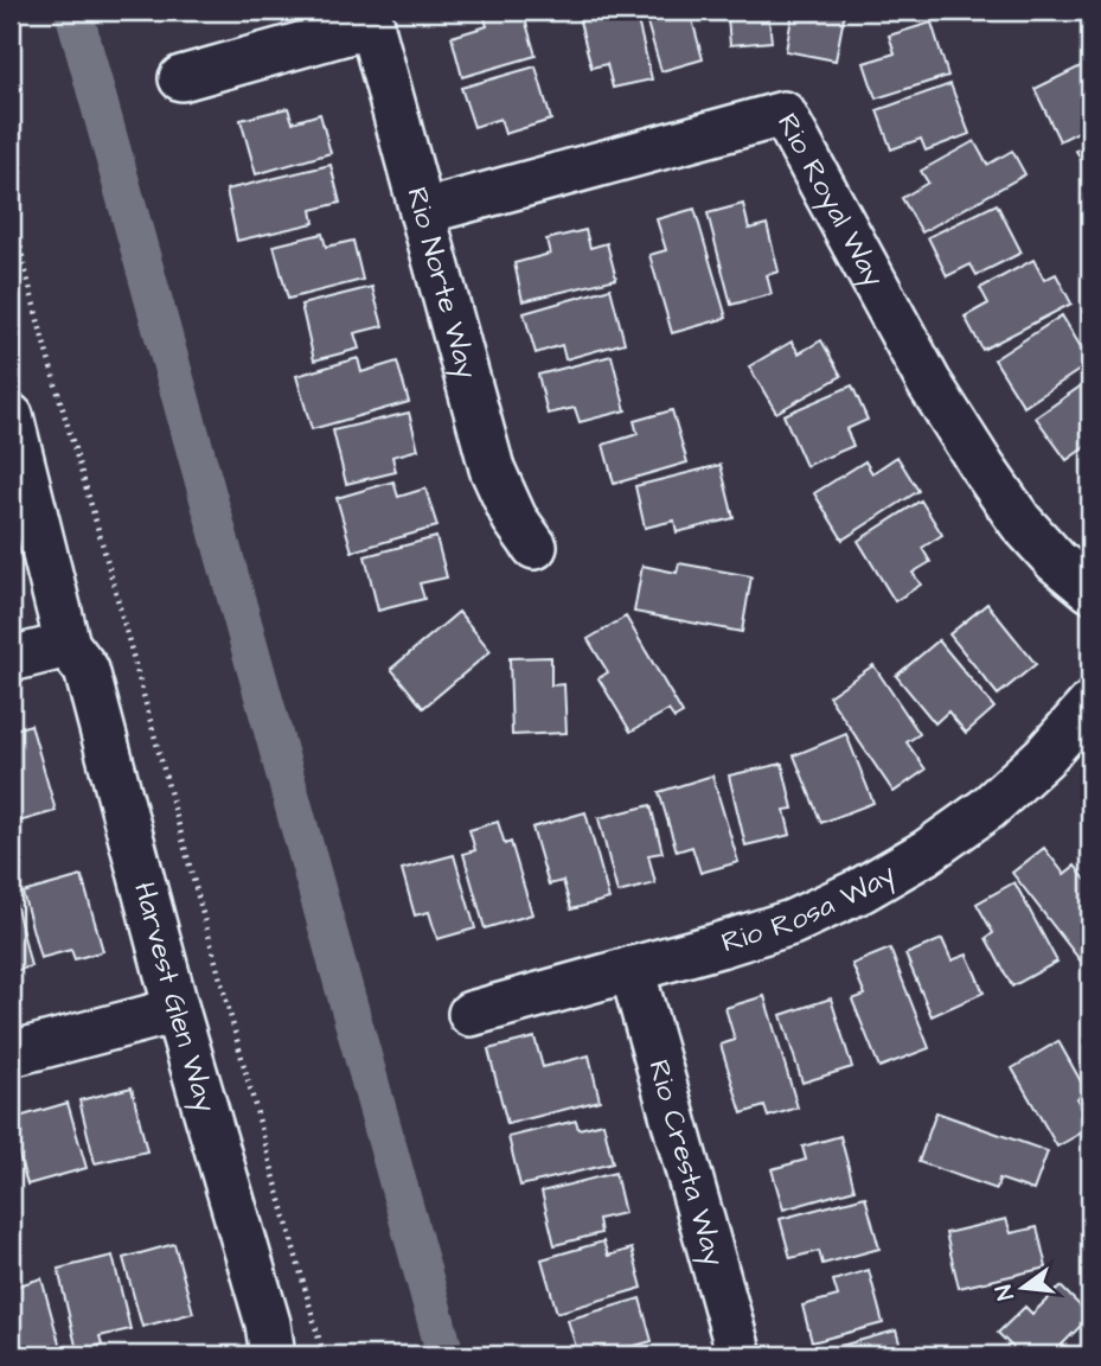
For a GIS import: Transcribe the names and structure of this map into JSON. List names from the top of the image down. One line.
{"streets":{"street":["Rio Royal Way","Rio Norte Way","Rio Rosa Way","Harvest Glen Way","Rio Cresta Way"]},"crossings":[["Rio Royal Way","Rio Norte Way"],["Rio Rosa Way","Rio Cresta Way"]],"north":"left"}
